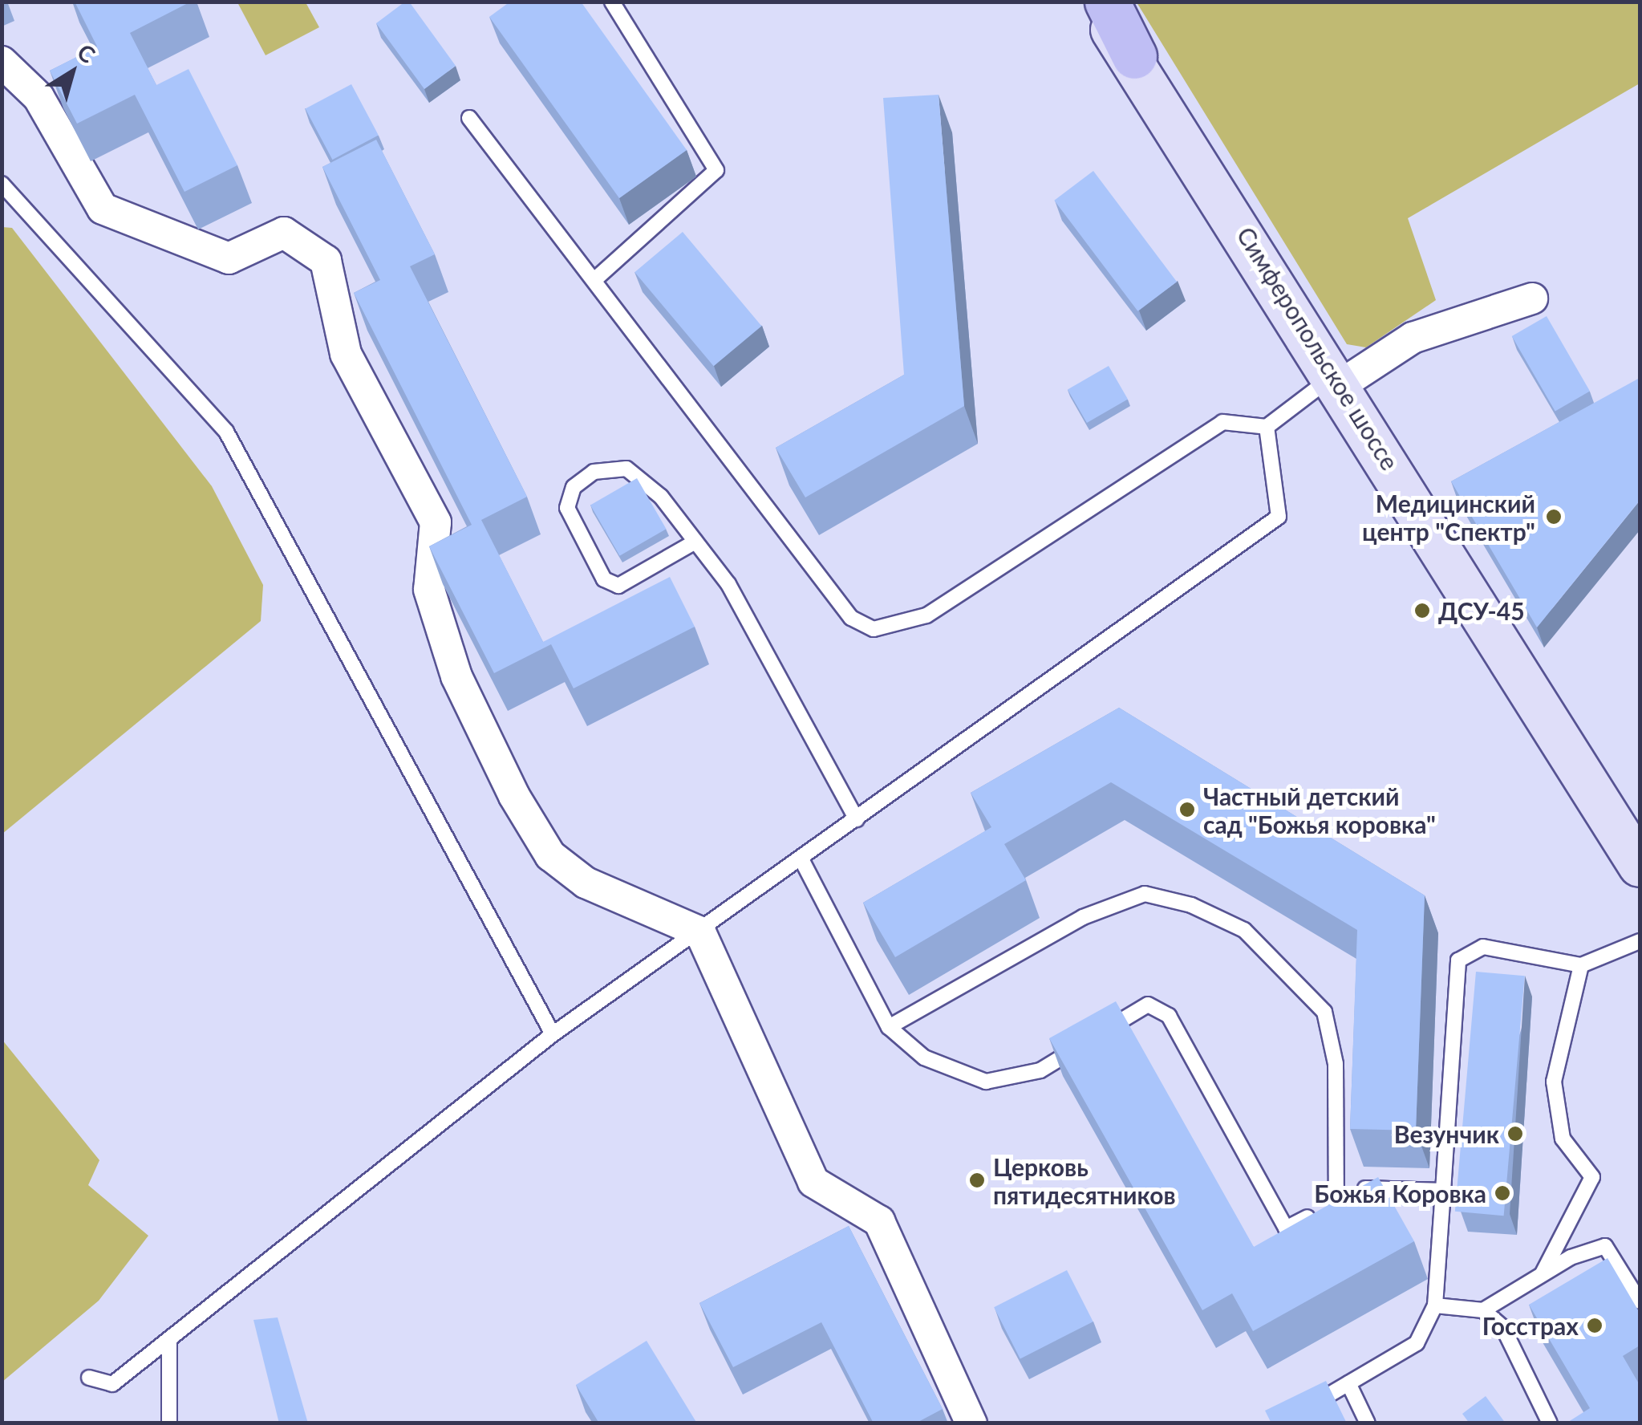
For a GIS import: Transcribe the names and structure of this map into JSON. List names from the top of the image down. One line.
{"streets":{"main road":["Симферопольское шоссе"]},"places":["Медицинский центр \"Спектр\"","ДСУ-45","Частный детский сад \"Божья коровка\"","Везунчик","Церковь пятидесятников","Божья Коровка","Госстрах"],"north":"top right"}
